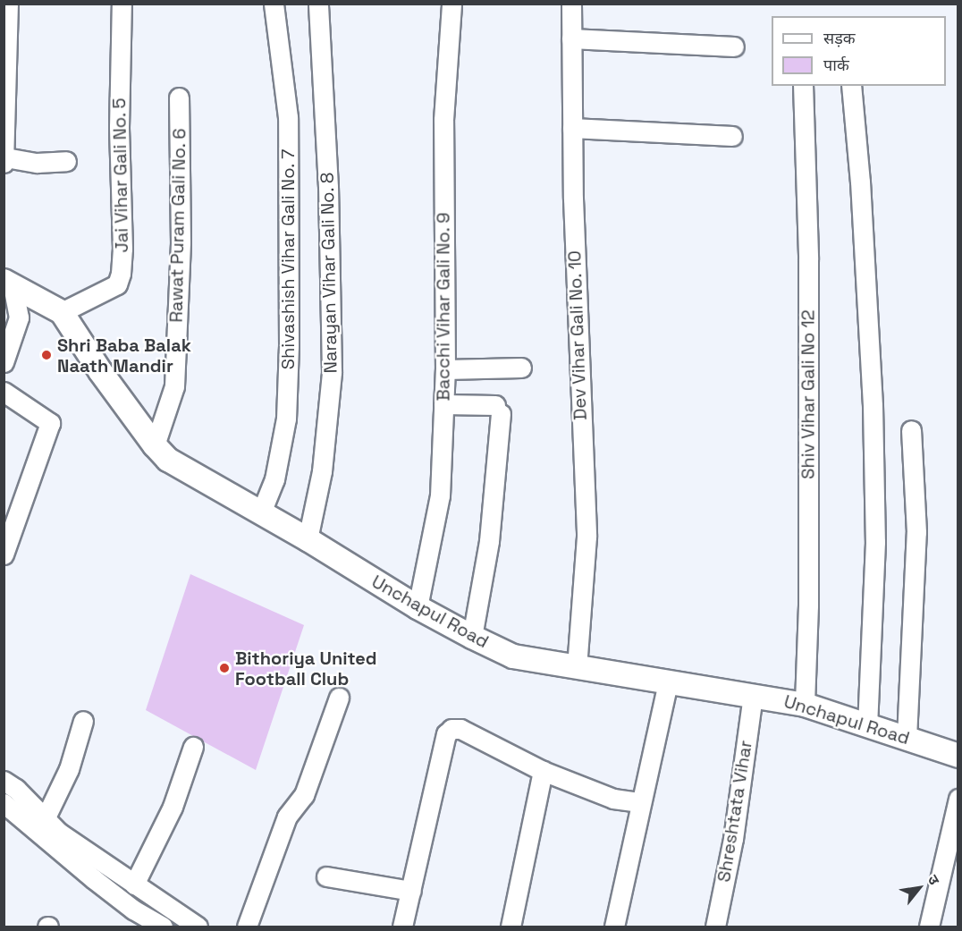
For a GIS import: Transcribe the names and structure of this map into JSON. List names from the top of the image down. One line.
{"streets":{"street":["Jai Vihar Gali No. 5","Rawat Puram Gali No. 6","Shivashish Vihar Gali No. 7","Narayan Vihar Gali No. 8","Bacchi Vihar Gali No. 9","Dev Vihar Gali No. 10","Shiv Vihar Gali No 12","Unchapul Road","Shreshtata Vihar"]},"crossings":[["Jai Vihar Gali No. 5","Unchapul Road"],["Rawat Puram Gali No. 6","Unchapul Road"],["Shivashish Vihar Gali No. 7","Unchapul Road"],["Narayan Vihar Gali No. 8","Unchapul Road"],["Bacchi Vihar Gali No. 9","Unchapul Road"],["Dev Vihar Gali No. 10","Unchapul Road"],["Shiv Vihar Gali No 12","Unchapul Road"],["Unchapul Road","Shreshtata Vihar"]],"places":["Shri Baba Balak Naath Mandir","Bithoriya United Football Club"],"legend":["सड़क","पार्क"],"north":"top right"}
